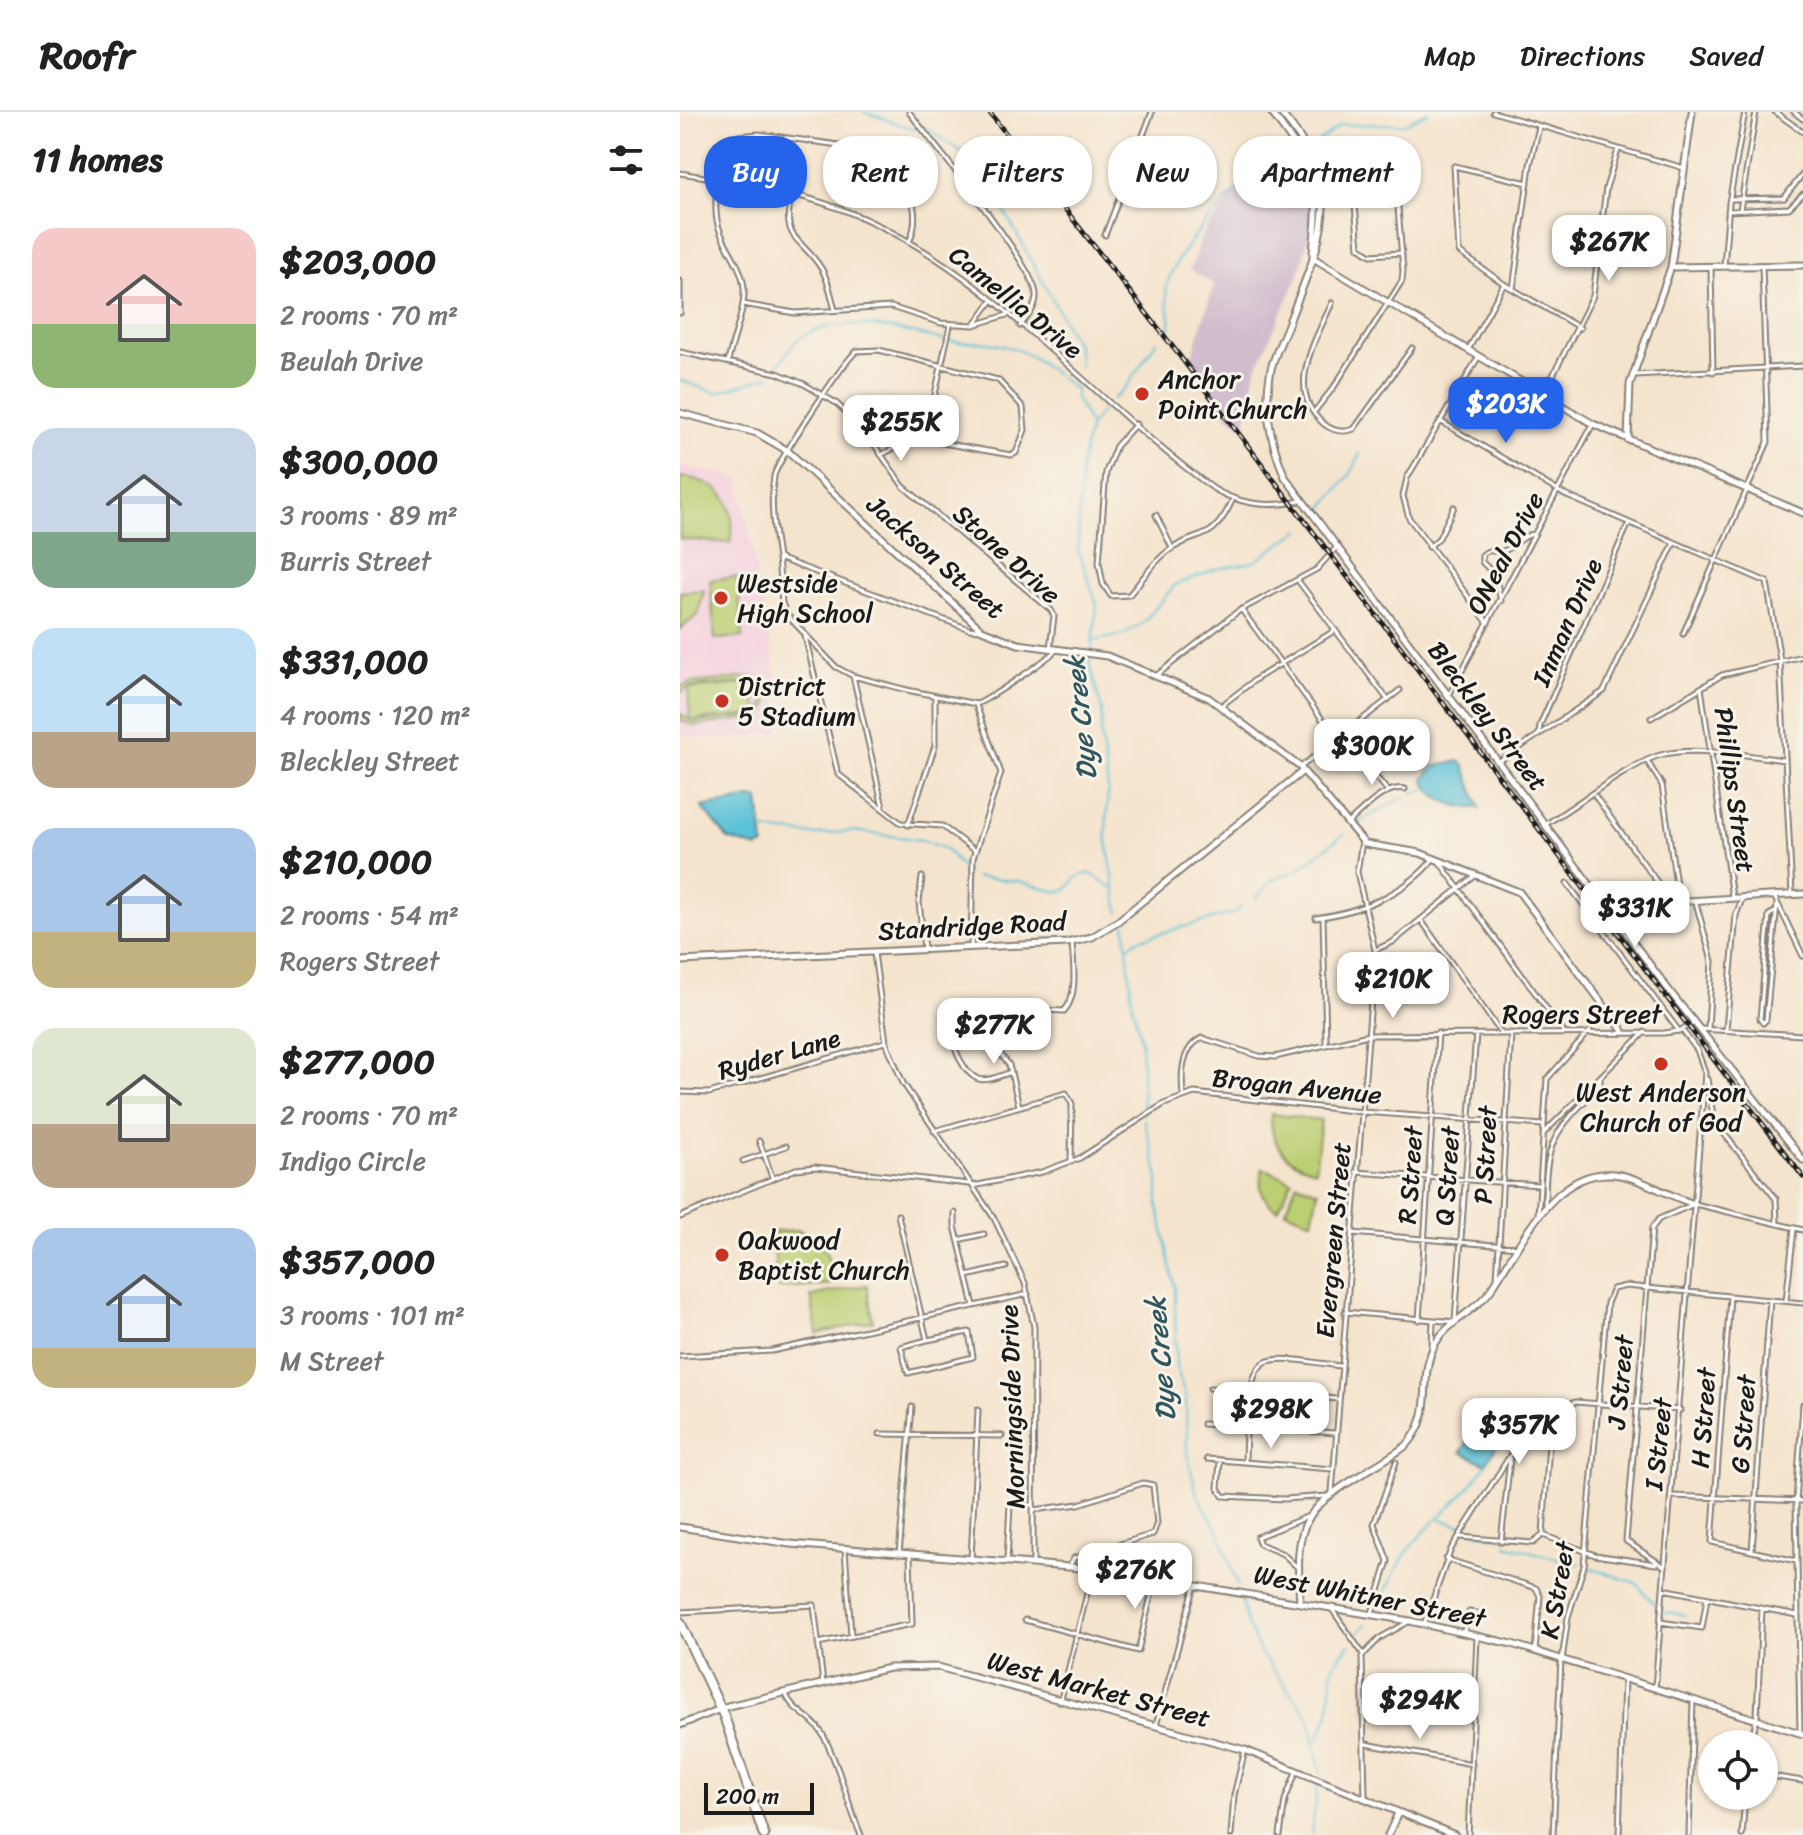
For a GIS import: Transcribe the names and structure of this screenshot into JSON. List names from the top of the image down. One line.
{"streets":{"street":["Camellia Drive","ONeal Drive","Stone Drive","Jackson Street","Inman Drive","Bleckley Street","Phillips Street","Standridge Road","Rogers Street","Ryder Lane","Brogan Avenue","P Street","R Street","Q Street","Evergreen Street","J Street","Morningside Drive","H Street","G Street","I Street","K Street","West Whitner Street","West Market Street"]},"crossings":[["Camellia Drive","Bleckley Street"],["ONeal Drive","Bleckley Street"],["Stone Drive","Jackson Street"],["Jackson Street","Standridge Road"],["Jackson Street","Evergreen Street"],["Bleckley Street","Rogers Street"],["Standridge Road","Morningside Drive"],["Rogers Street","Brogan Avenue"],["Rogers Street","P Street"],["Rogers Street","R Street"],["Rogers Street","Q Street"],["Rogers Street","Evergreen Street"],["Ryder Lane","Morningside Drive"],["Brogan Avenue","P Street"],["Brogan Avenue","R Street"],["Brogan Avenue","Q Street"],["Brogan Avenue","Evergreen Street"],["Brogan Avenue","Morningside Drive"],["J Street","I Street"],["J Street","K Street"],["Morningside Drive","West Whitner Street"],["H Street","G Street"],["I Street","West Whitner Street"],["K Street","West Whitner Street"]],"water":["Dye Creek"],"places":["Anchor Point Church","Westside High School","District 5 Stadium","West Anderson Church of God","Oakwood Baptist Church"],"scale_bar":"200 m","page":{"header":"Roofr","nav":["Map","Directions","Saved"],"heading":"11 homes","chip":["Buy","Rent","Filters","New","Apartment"],"list":[{"name":"$203,000","note":"2 rooms · 70 m² · Beulah Drive"},{"name":"$300,000","note":"3 rooms · 89 m² · Burris Street"},{"name":"$331,000","note":"4 rooms · 120 m² · Bleckley Street"},{"name":"$210,000","note":"2 rooms · 54 m² · Rogers Street"},{"name":"$277,000","note":"2 rooms · 70 m² · Indigo Circle"},{"name":"$357,000","note":"3 rooms · 101 m² · M Street"}],"price":["$267K","$203K","$255K","$300K","$331K","$210K","$277K","$298K","$357K","$276K","$294K"],"scale":"200 m"}}
